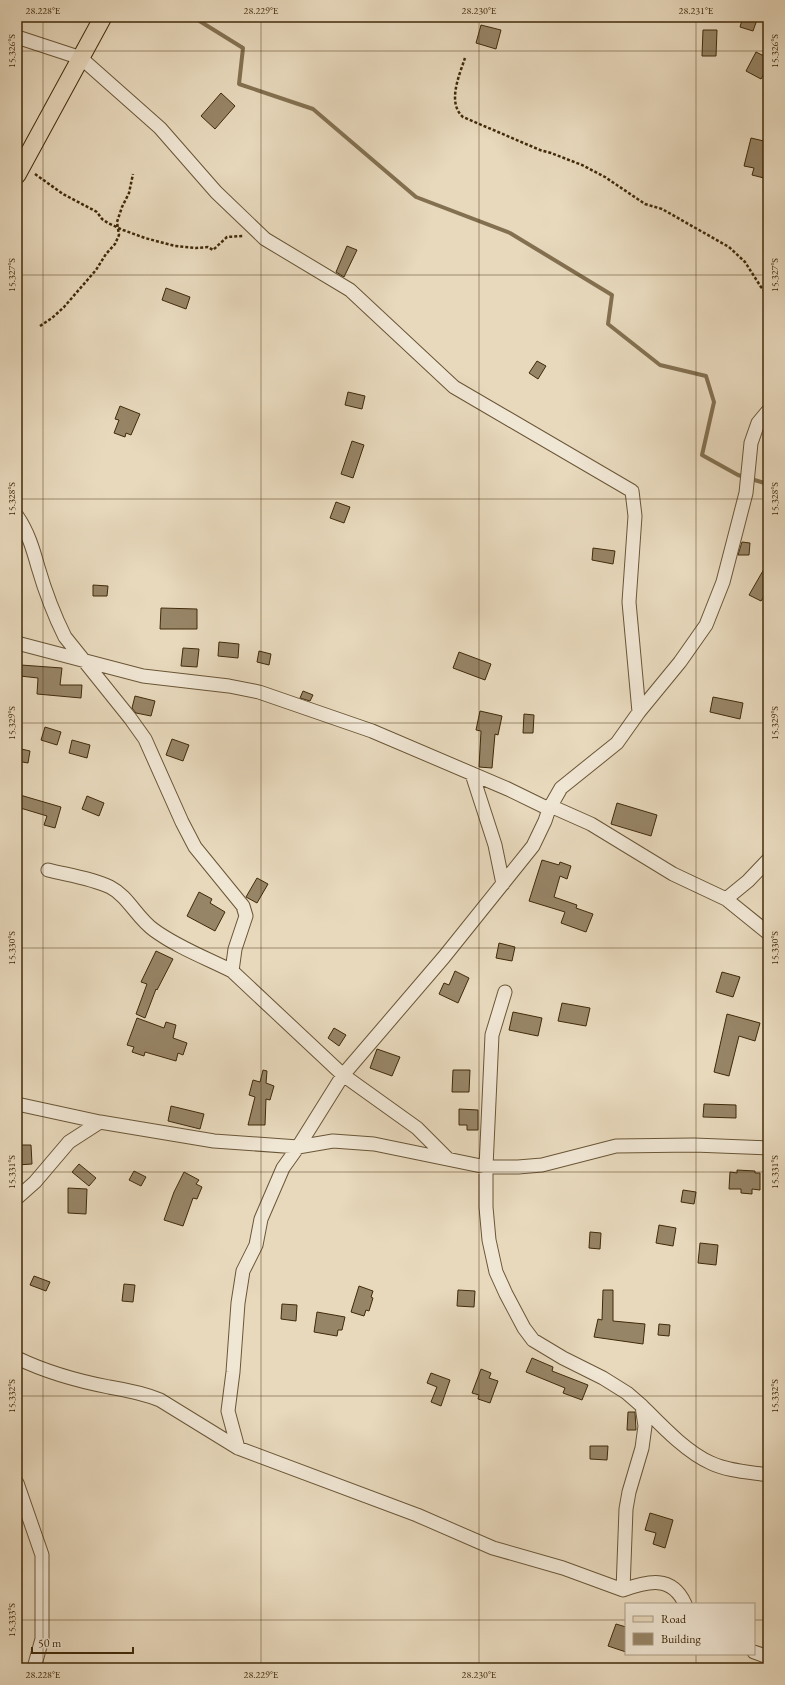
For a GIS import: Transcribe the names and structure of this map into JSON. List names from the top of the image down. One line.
{"legend":["Road","Building"],"scale_bar":"50 m","coordinates":["28.228°E","28.229°E","28.230°E","28.231°E","15.326°S","15.327°S","15.328°S","15.329°S","15.330°S","15.331°S","15.332°S","15.333°S"]}
